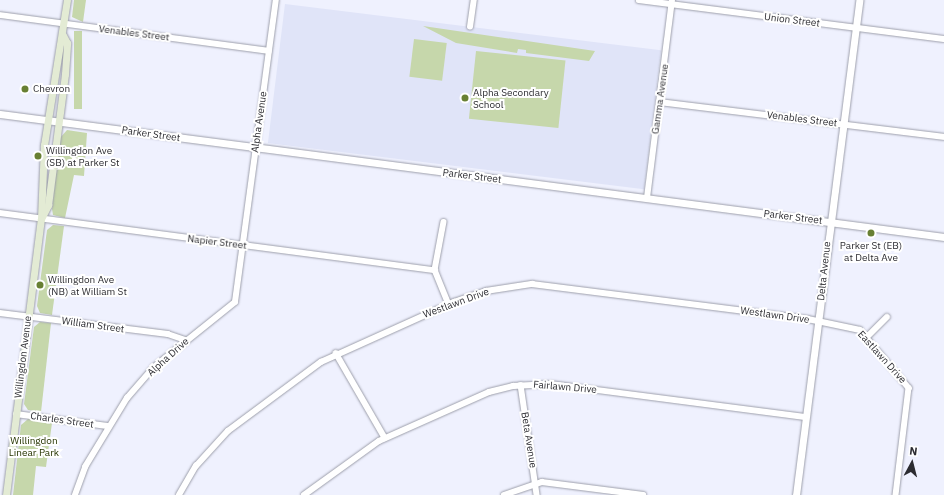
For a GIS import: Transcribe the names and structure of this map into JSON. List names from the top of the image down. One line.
{"streets":{"main road":["Willingdon Avenue"],"street":["Union Street","Venables Street","Gamma Avenue","Alpha Avenue","Parker Street","Napier Street","Delta Avenue","Westlawn Drive","William Street","Alpha Drive","Eastlawn Drive","Fairlawn Drive","Charles Street","Beta Avenue"]},"crossings":[["Union Street","Gamma Avenue"],["Union Street","Delta Avenue"],["Venables Street","Gamma Avenue"],["Venables Street","Alpha Avenue"],["Venables Street","Delta Avenue"],["Venables Street","Willingdon Avenue"],["Gamma Avenue","Parker Street"],["Alpha Avenue","Parker Street"],["Alpha Avenue","Napier Street"],["Alpha Avenue","Alpha Drive"],["Parker Street","Delta Avenue"],["Parker Street","Willingdon Avenue"],["Napier Street","Willingdon Avenue"],["Napier Street","Alpha Drive"],["Delta Avenue","Westlawn Drive"],["Delta Avenue","Eastlawn Drive"],["Delta Avenue","Fairlawn Drive"],["Westlawn Drive","Eastlawn Drive"],["William Street","Willingdon Avenue"],["William Street","Alpha Drive"],["Willingdon Avenue","Charles Street"],["Alpha Drive","Charles Street"],["Fairlawn Drive","Beta Avenue"]],"parks":["Willingdon Linear Park"],"places":["Chevron","Alpha Secondary School","Willingdon Ave (SB) at Parker St","Parker St (EB) at Delta Ave","Willingdon Ave (NB) at William St"],"north":"top"}
